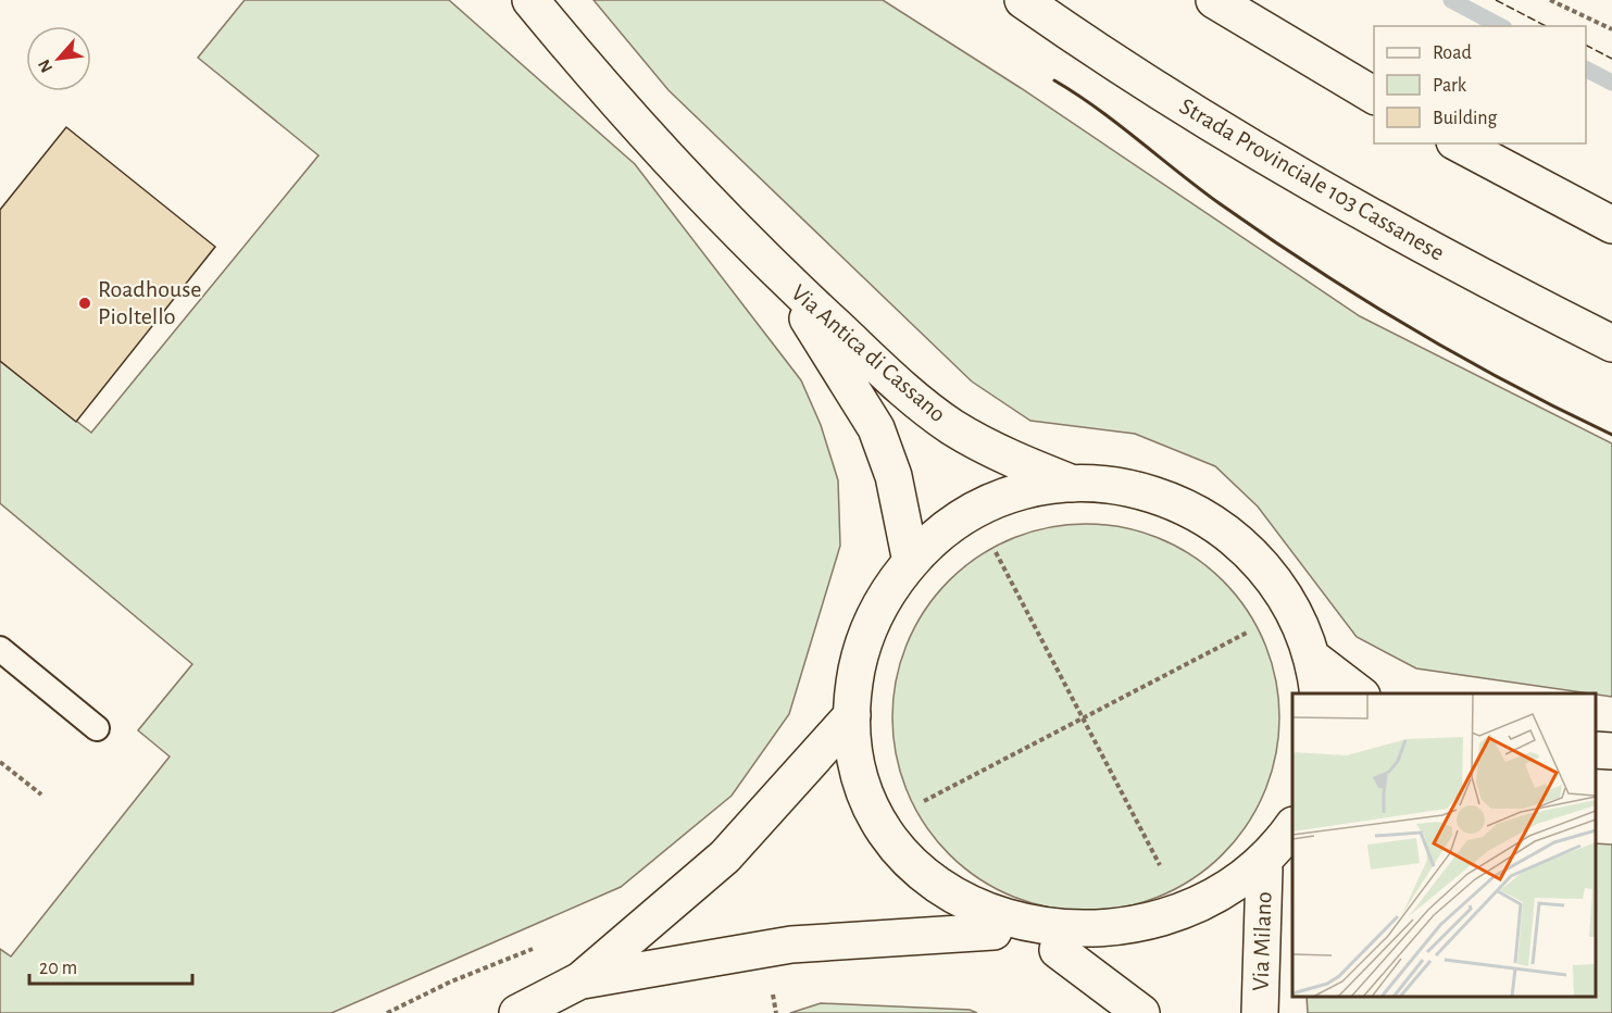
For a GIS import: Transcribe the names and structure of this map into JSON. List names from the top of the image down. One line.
{"streets":{"main road":["Strada Provinciale 103 Cassanese","Via Antica di Cassano","Via Milano"]},"places":["Roadhouse Pioltello"],"legend":["Road","Park","Building"],"scale_bar":"20 m","north":"bottom left"}
